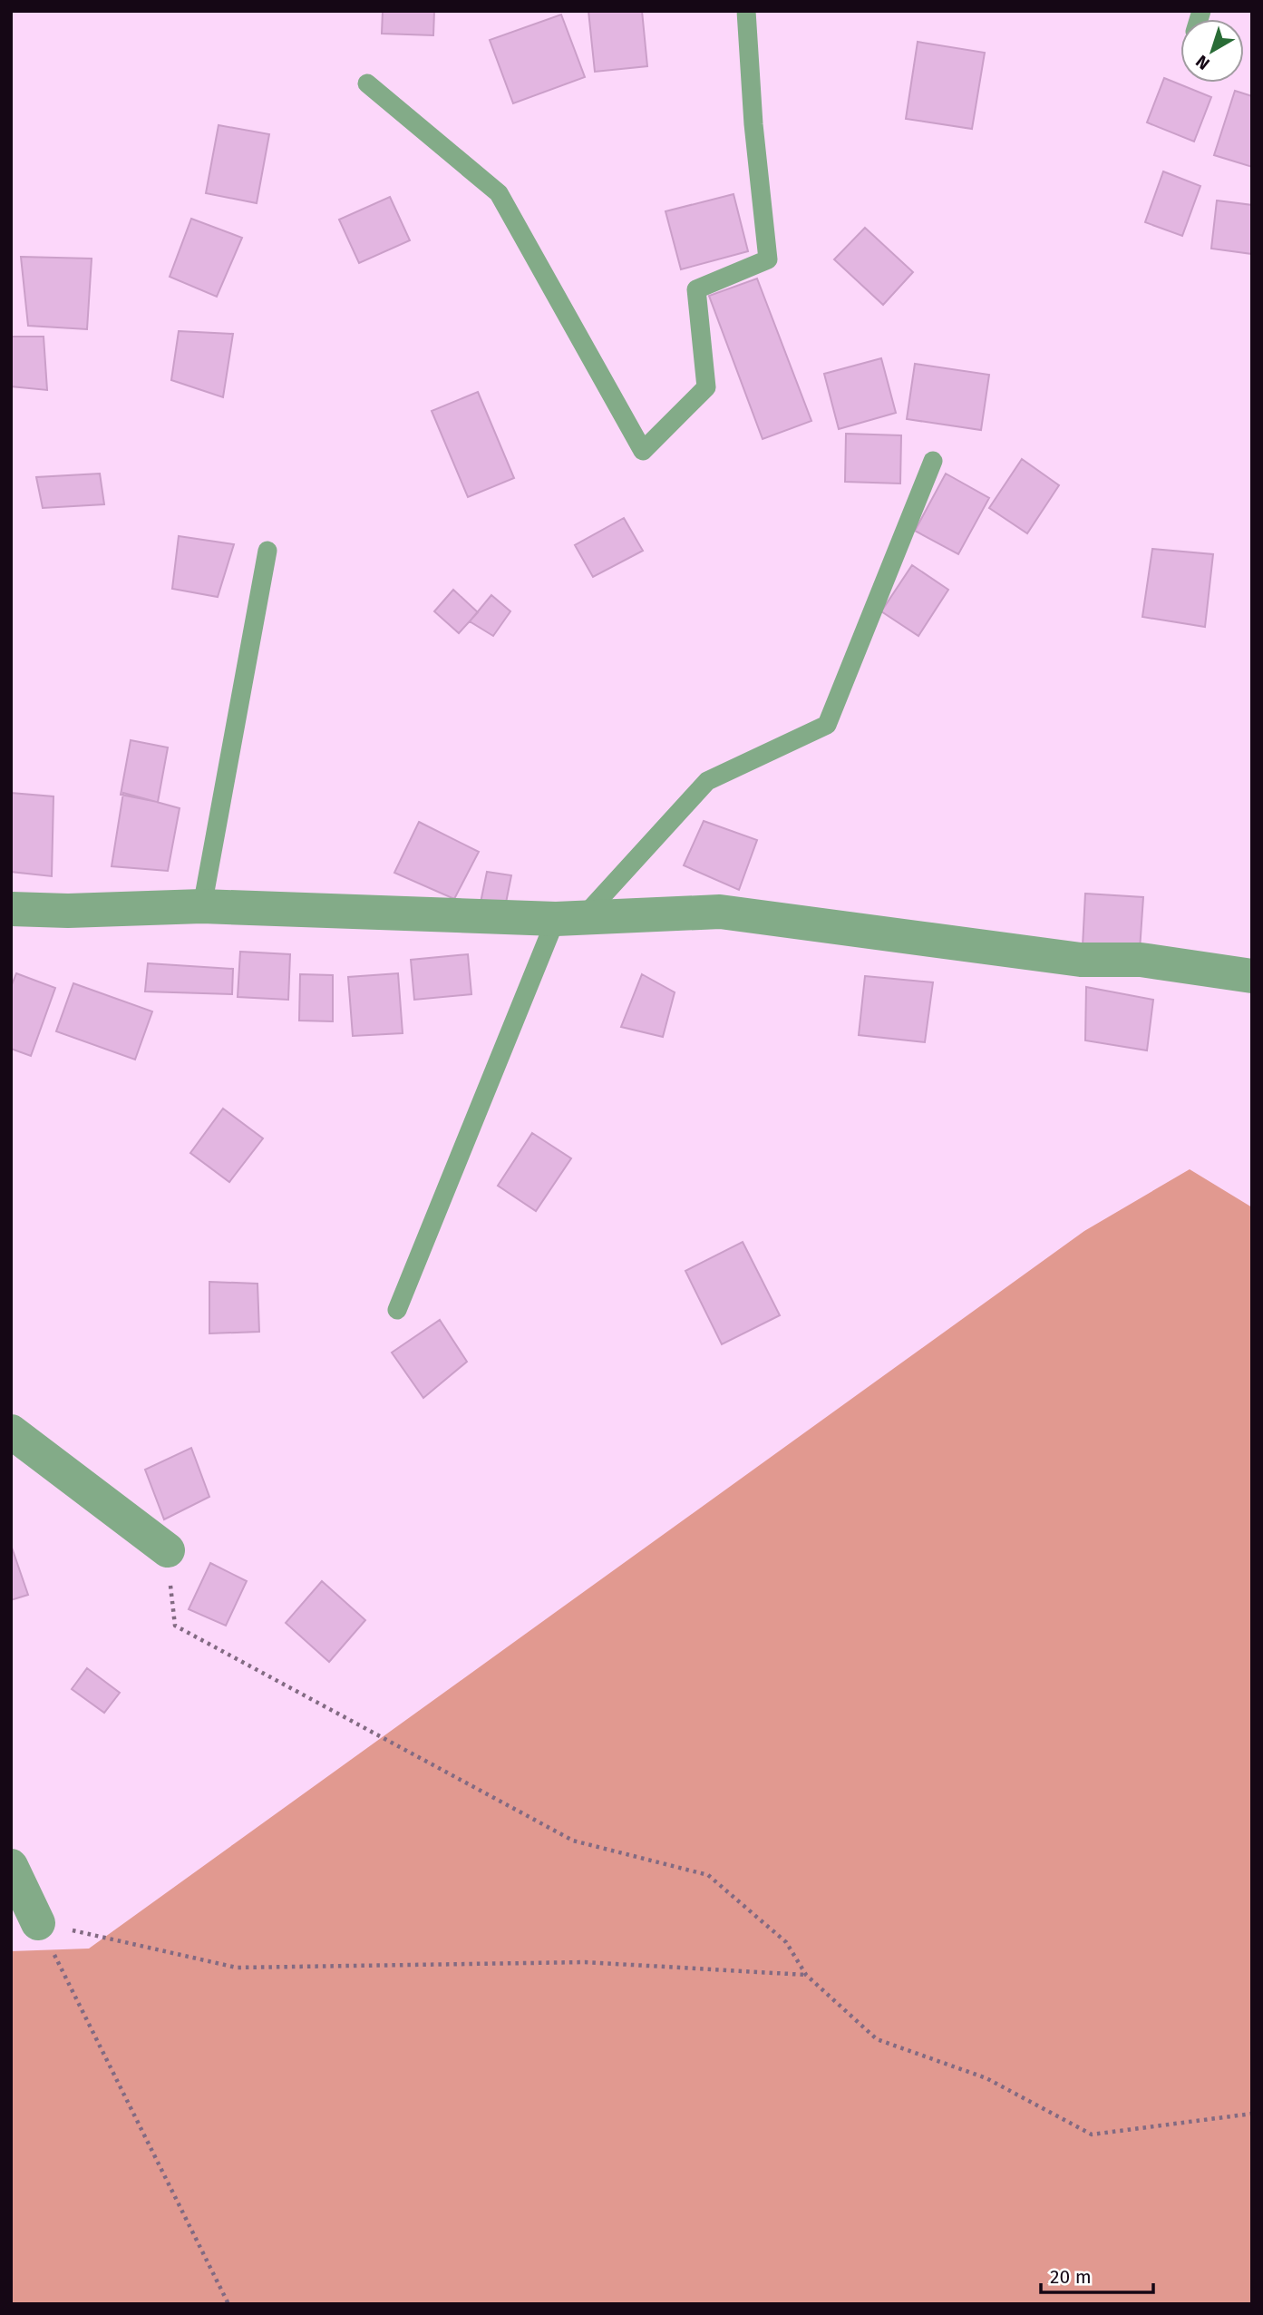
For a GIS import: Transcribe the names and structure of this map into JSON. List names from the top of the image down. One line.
{"scale_bar":"20 m","north":"bottom left"}
